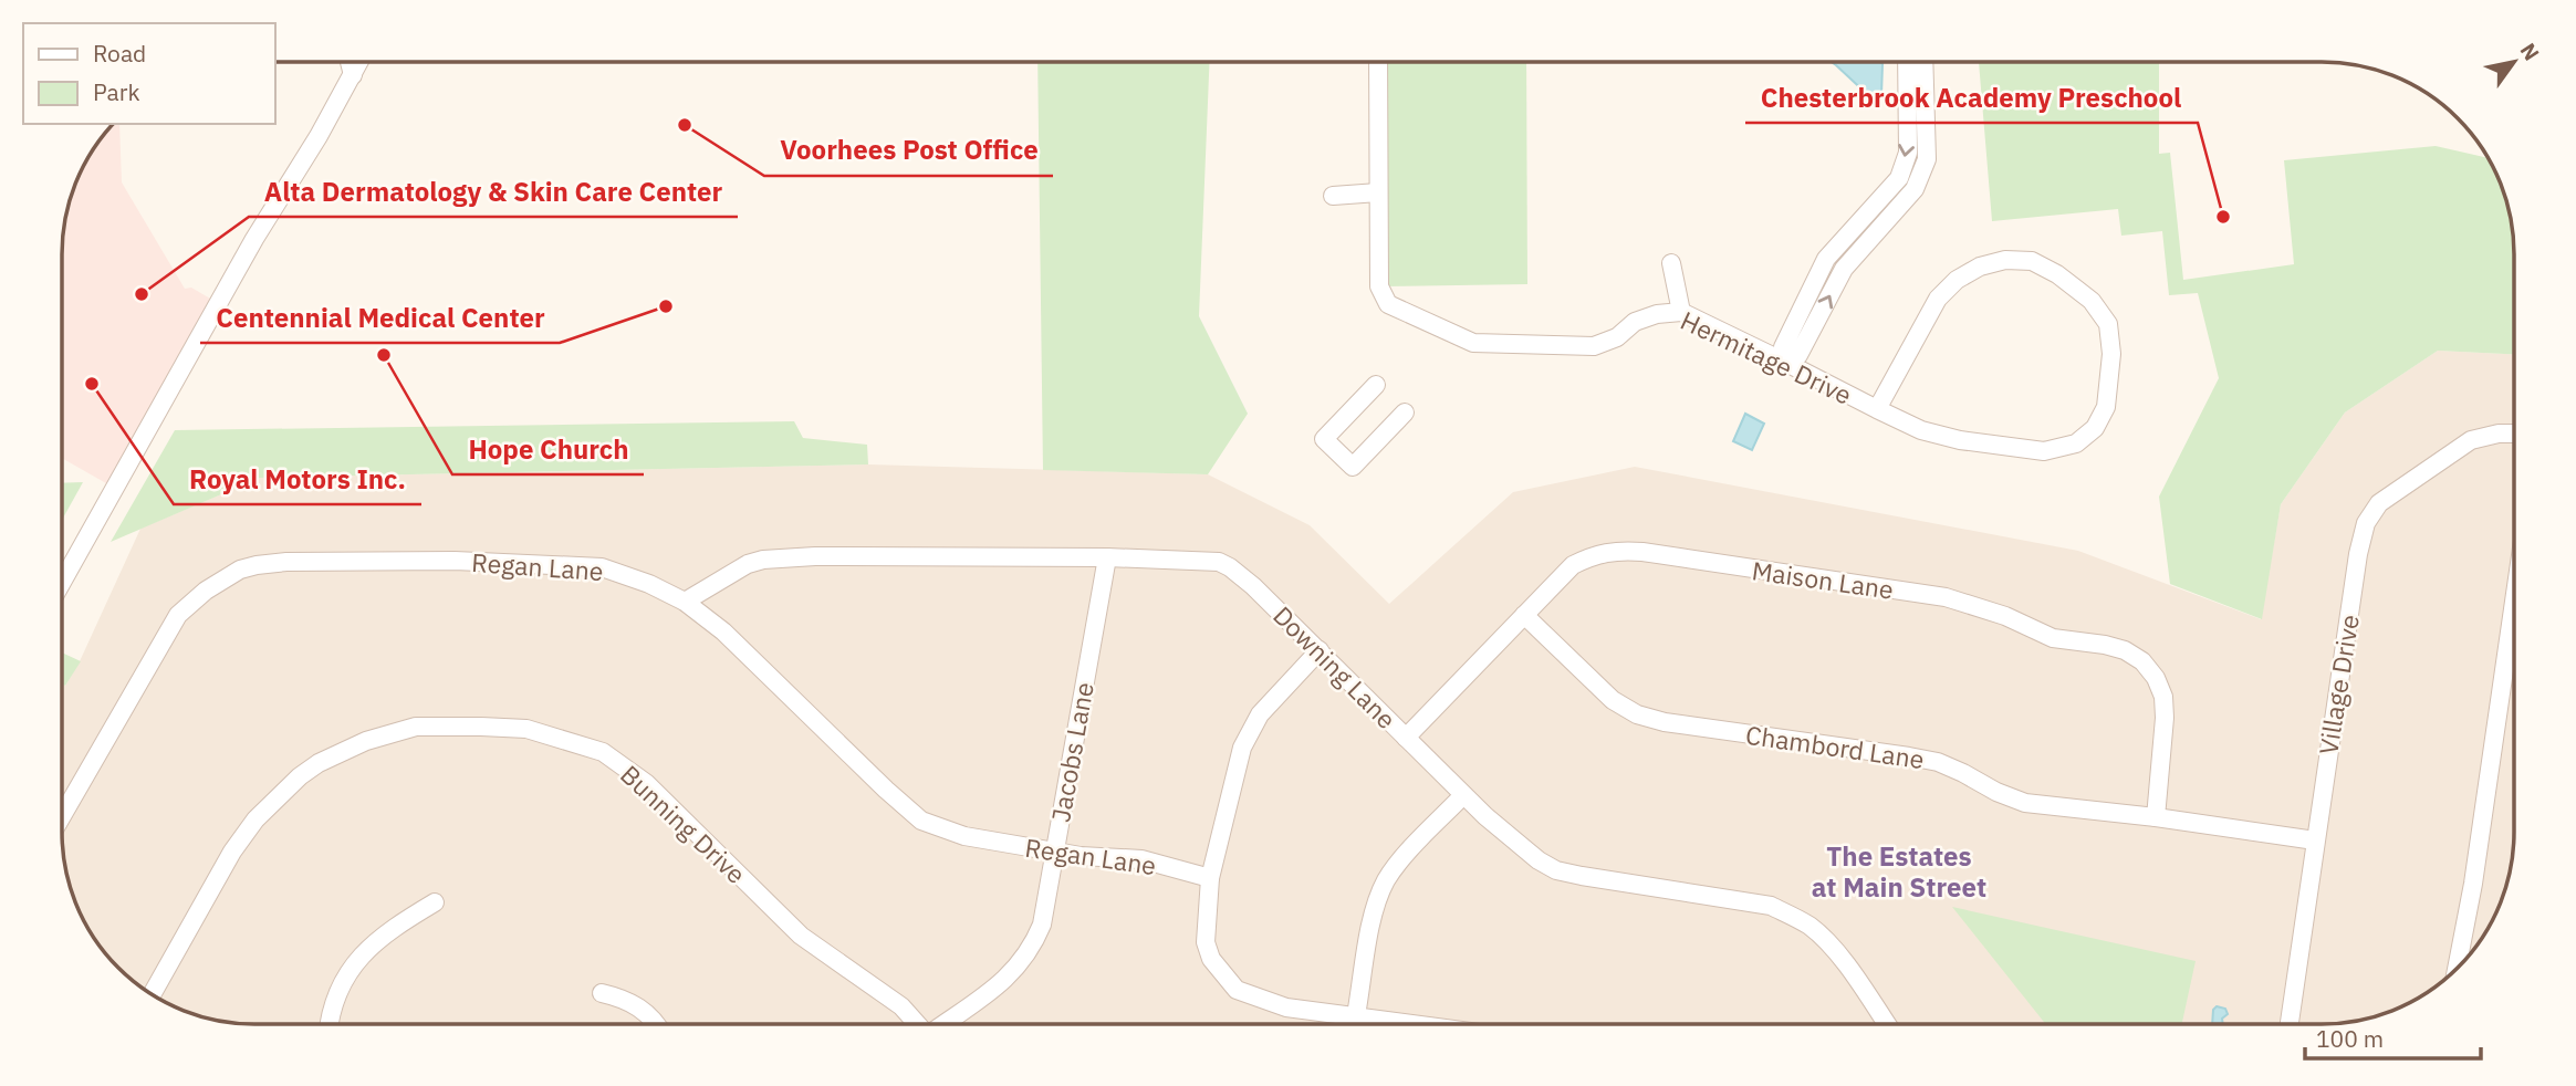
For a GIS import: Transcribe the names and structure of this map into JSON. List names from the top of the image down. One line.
{"streets":{"street":["Hermitage Drive","Regan Lane","Maison Lane","Downing Lane","Village Drive","Chambord Lane","Jacobs Lane","Bunning Drive"]},"crossings":[["Regan Lane","Downing Lane"],["Regan Lane","Jacobs Lane"],["Maison Lane","Downing Lane"],["Maison Lane","Chambord Lane"],["Downing Lane","Jacobs Lane"],["Village Drive","Chambord Lane"]],"districts":["The Estates at Main Street"],"places":["Voorhees Post Office","Chesterbrook Academy Preschool","Alta Dermatology & Skin Care Center","Centennial Medical Center","Hope Church","Royal Motors Inc."],"legend":["Road","Park"],"scale_bar":"100 m","north":"top right"}
